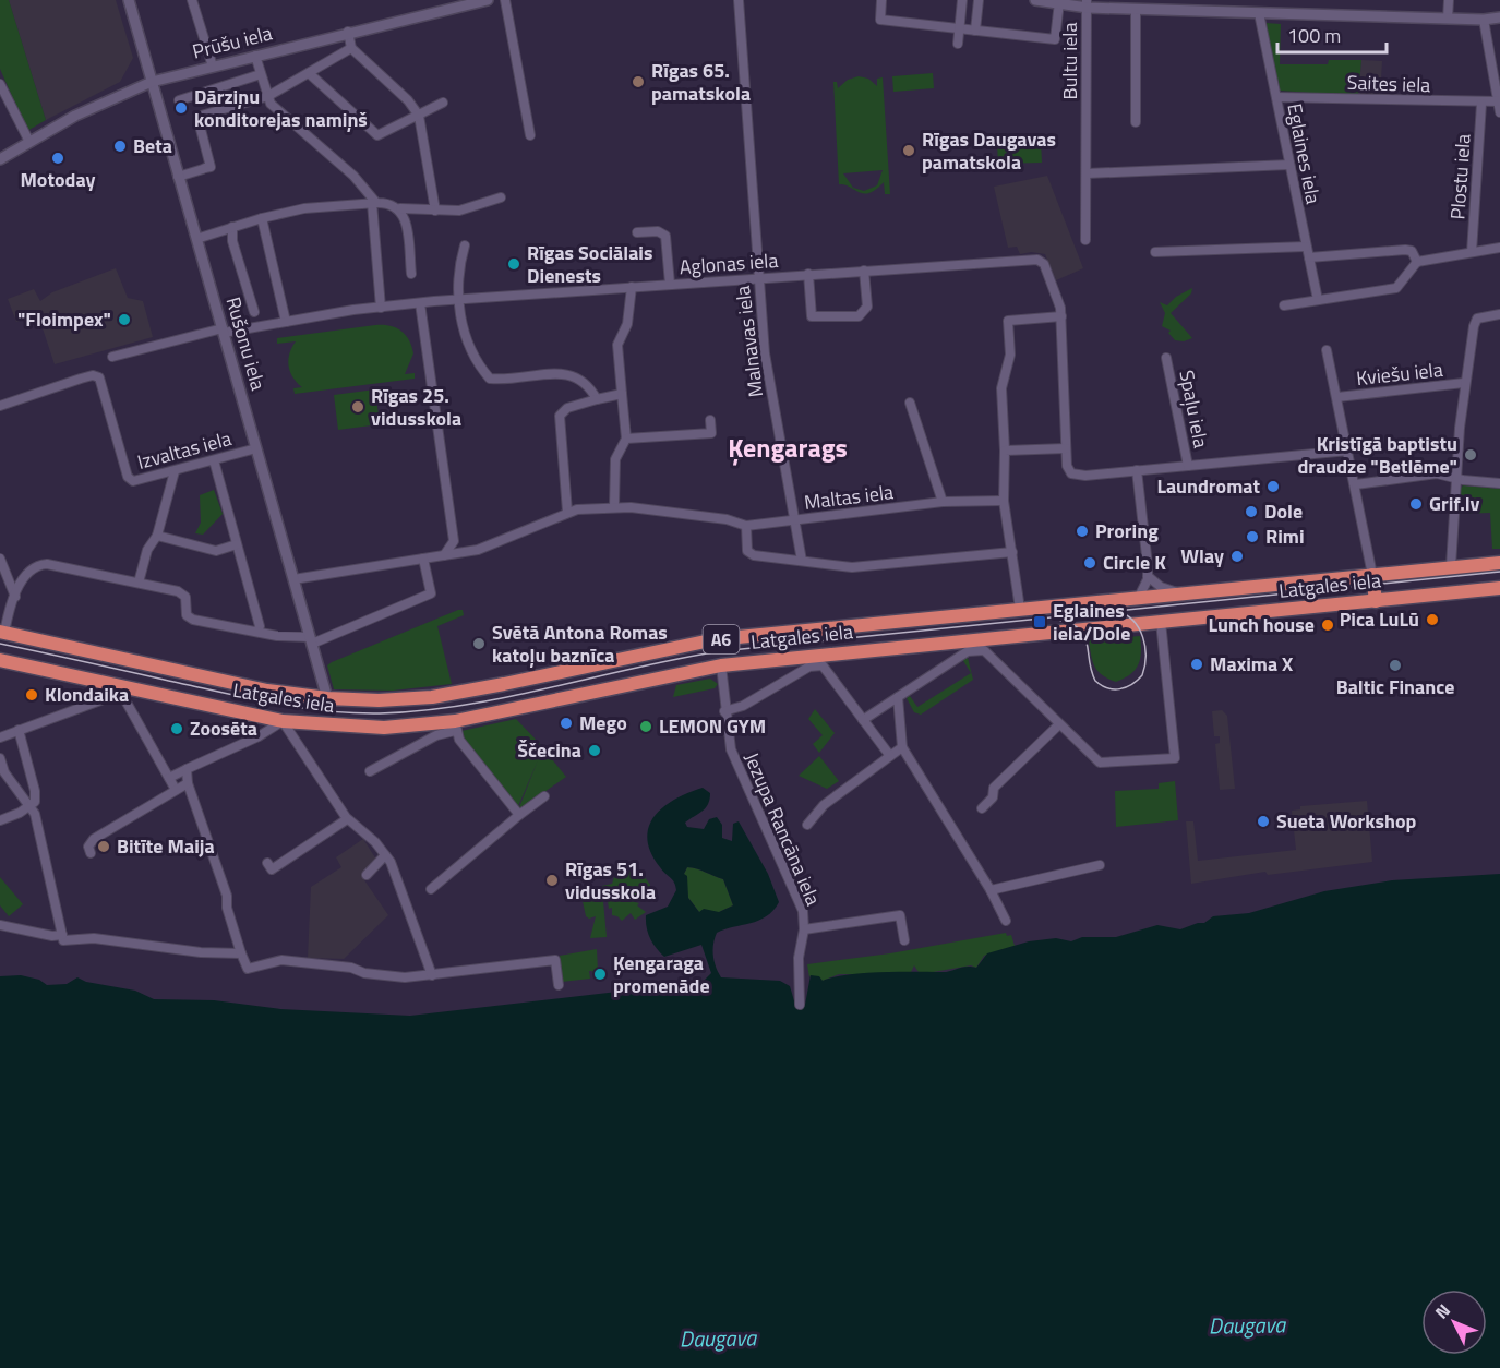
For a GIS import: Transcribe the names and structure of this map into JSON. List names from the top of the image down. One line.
{"streets":{"highway":["Latgales iela","A6"],"street":["Prūšu iela","Bultu iela","Saites iela","Eglaines iela","Plostu iela","Aglonas iela","Malnavas iela","Rušonu iela","Kviešu iela","Spaļu iela","Izvaltas iela","Maltas iela","Jezupa Rancāna iela"]},"crossings":[["Prūšu iela","Rušonu iela"],["Saites iela","Eglaines iela"],["Saites iela","Plostu iela"],["Aglonas iela","Malnavas iela"],["Aglonas iela","Rušonu iela"],["Malnavas iela","Maltas iela"],["Rušonu iela","Izvaltas iela"],["Rušonu iela","Maltas iela"],["Rušonu iela","Latgales iela"],["Latgales iela","Jezupa Rancāna iela"]],"districts":["Ķengarags"],"water":["Daugava"],"places":{"other":["Rīgas 65. pamatskola","Dārziņu konditorejas namiņš","Beta","Rīgas Daugavas pamatskola","Motoday","Rīgas Sociālais Dienests","\"Floimpex\"","Rīgas 25. vidusskola","Kristīgā baptistu draudze \"Betlēme\"","Laundromat","Grif.lv","Dole","Proring","Rimi","Wlay","Circle K","Pica LuLū","Lunch house","Svētā Antona Romas katoļu baznīca","Maxima X","Baltic Finance","Klondaika","Mego","LEMON GYM","Zoosēta","Ščecina","Sueta Workshop","Bitīte Maija","Rīgas 51. vidusskola","Ķengaraga promenāde"],"transit":["Eglaines iela/Dole"]},"scale_bar":"100 m","north":"top left"}
